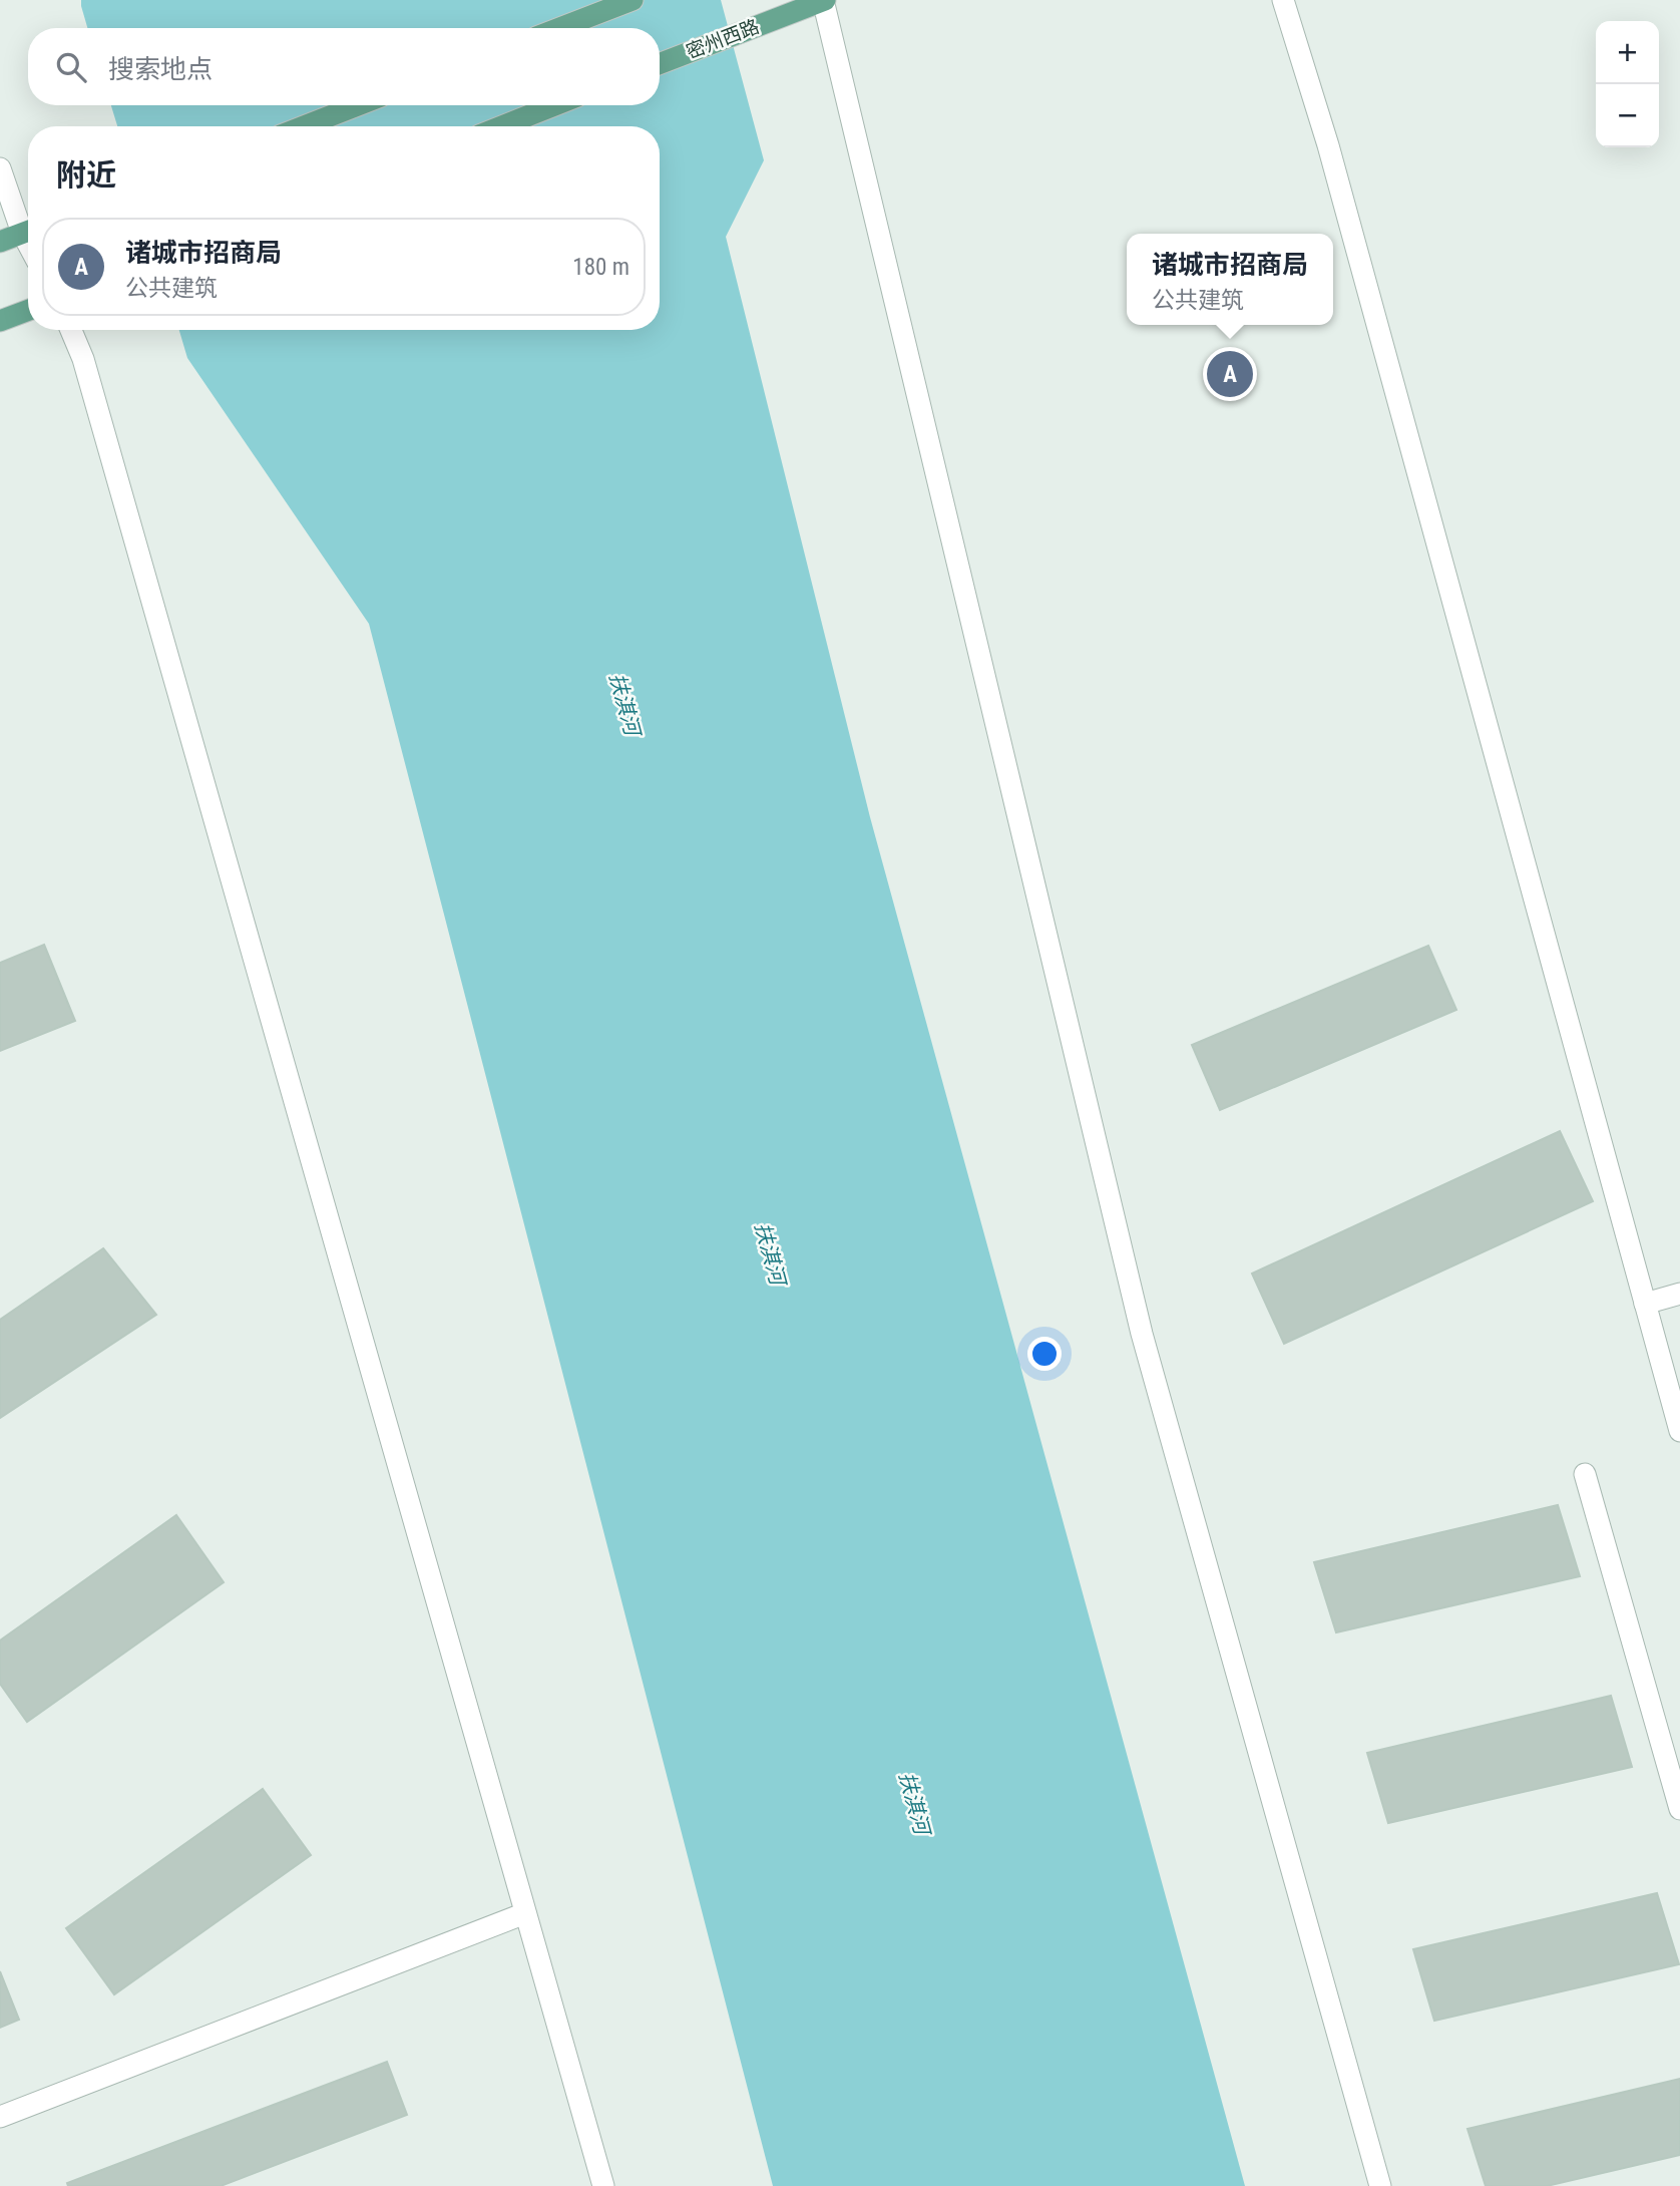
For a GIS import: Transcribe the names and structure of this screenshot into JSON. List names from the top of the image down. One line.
{"streets":{"main road":["密州西路"]},"water":["扶淇河"],"page":{"map_buttons":["+","−"],"search":"搜索地点","heading":"附近","list":[{"mark":"A","name":"诸城市招商局","note":"公共建筑","value":"180 m"}],"popup":["诸城市招商局","公共建筑"],"pins":"A"}}
